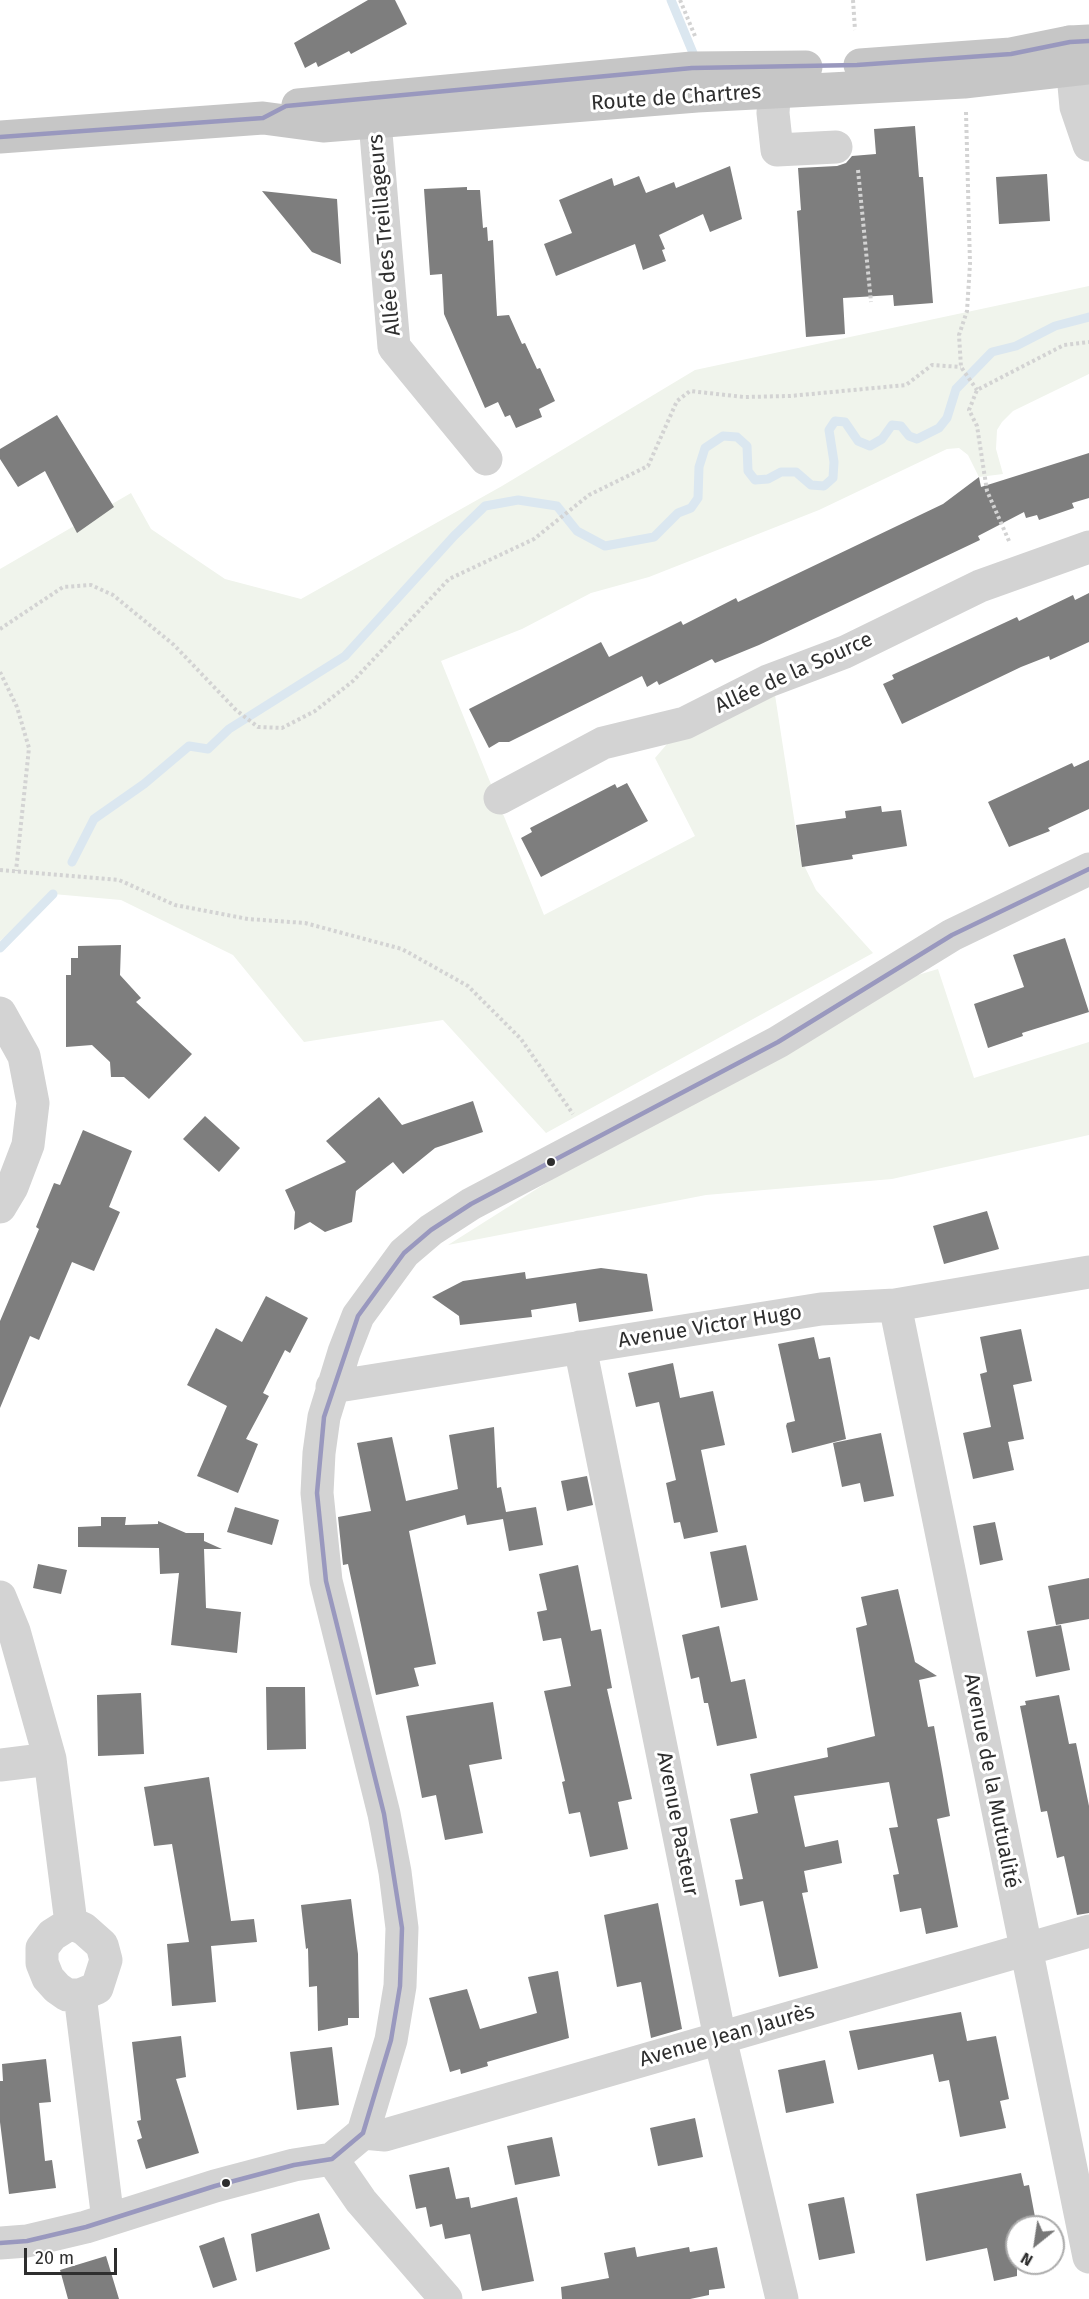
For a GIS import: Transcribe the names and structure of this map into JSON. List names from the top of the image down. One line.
{"streets":{"main road":["Route de Chartres"],"street":["Allée des Treillageurs","Allée de la Source","Avenue Victor Hugo","Avenue de la Mutualité","Avenue Pasteur","Avenue Jean Jaurès"]},"crossings":[["Route de Chartres","Allée des Treillageurs"],["Avenue Victor Hugo","Avenue de la Mutualité"],["Avenue Victor Hugo","Avenue Pasteur"],["Avenue de la Mutualité","Avenue Jean Jaurès"],["Avenue Pasteur","Avenue Jean Jaurès"]],"scale_bar":"20 m","north":"bottom left"}
